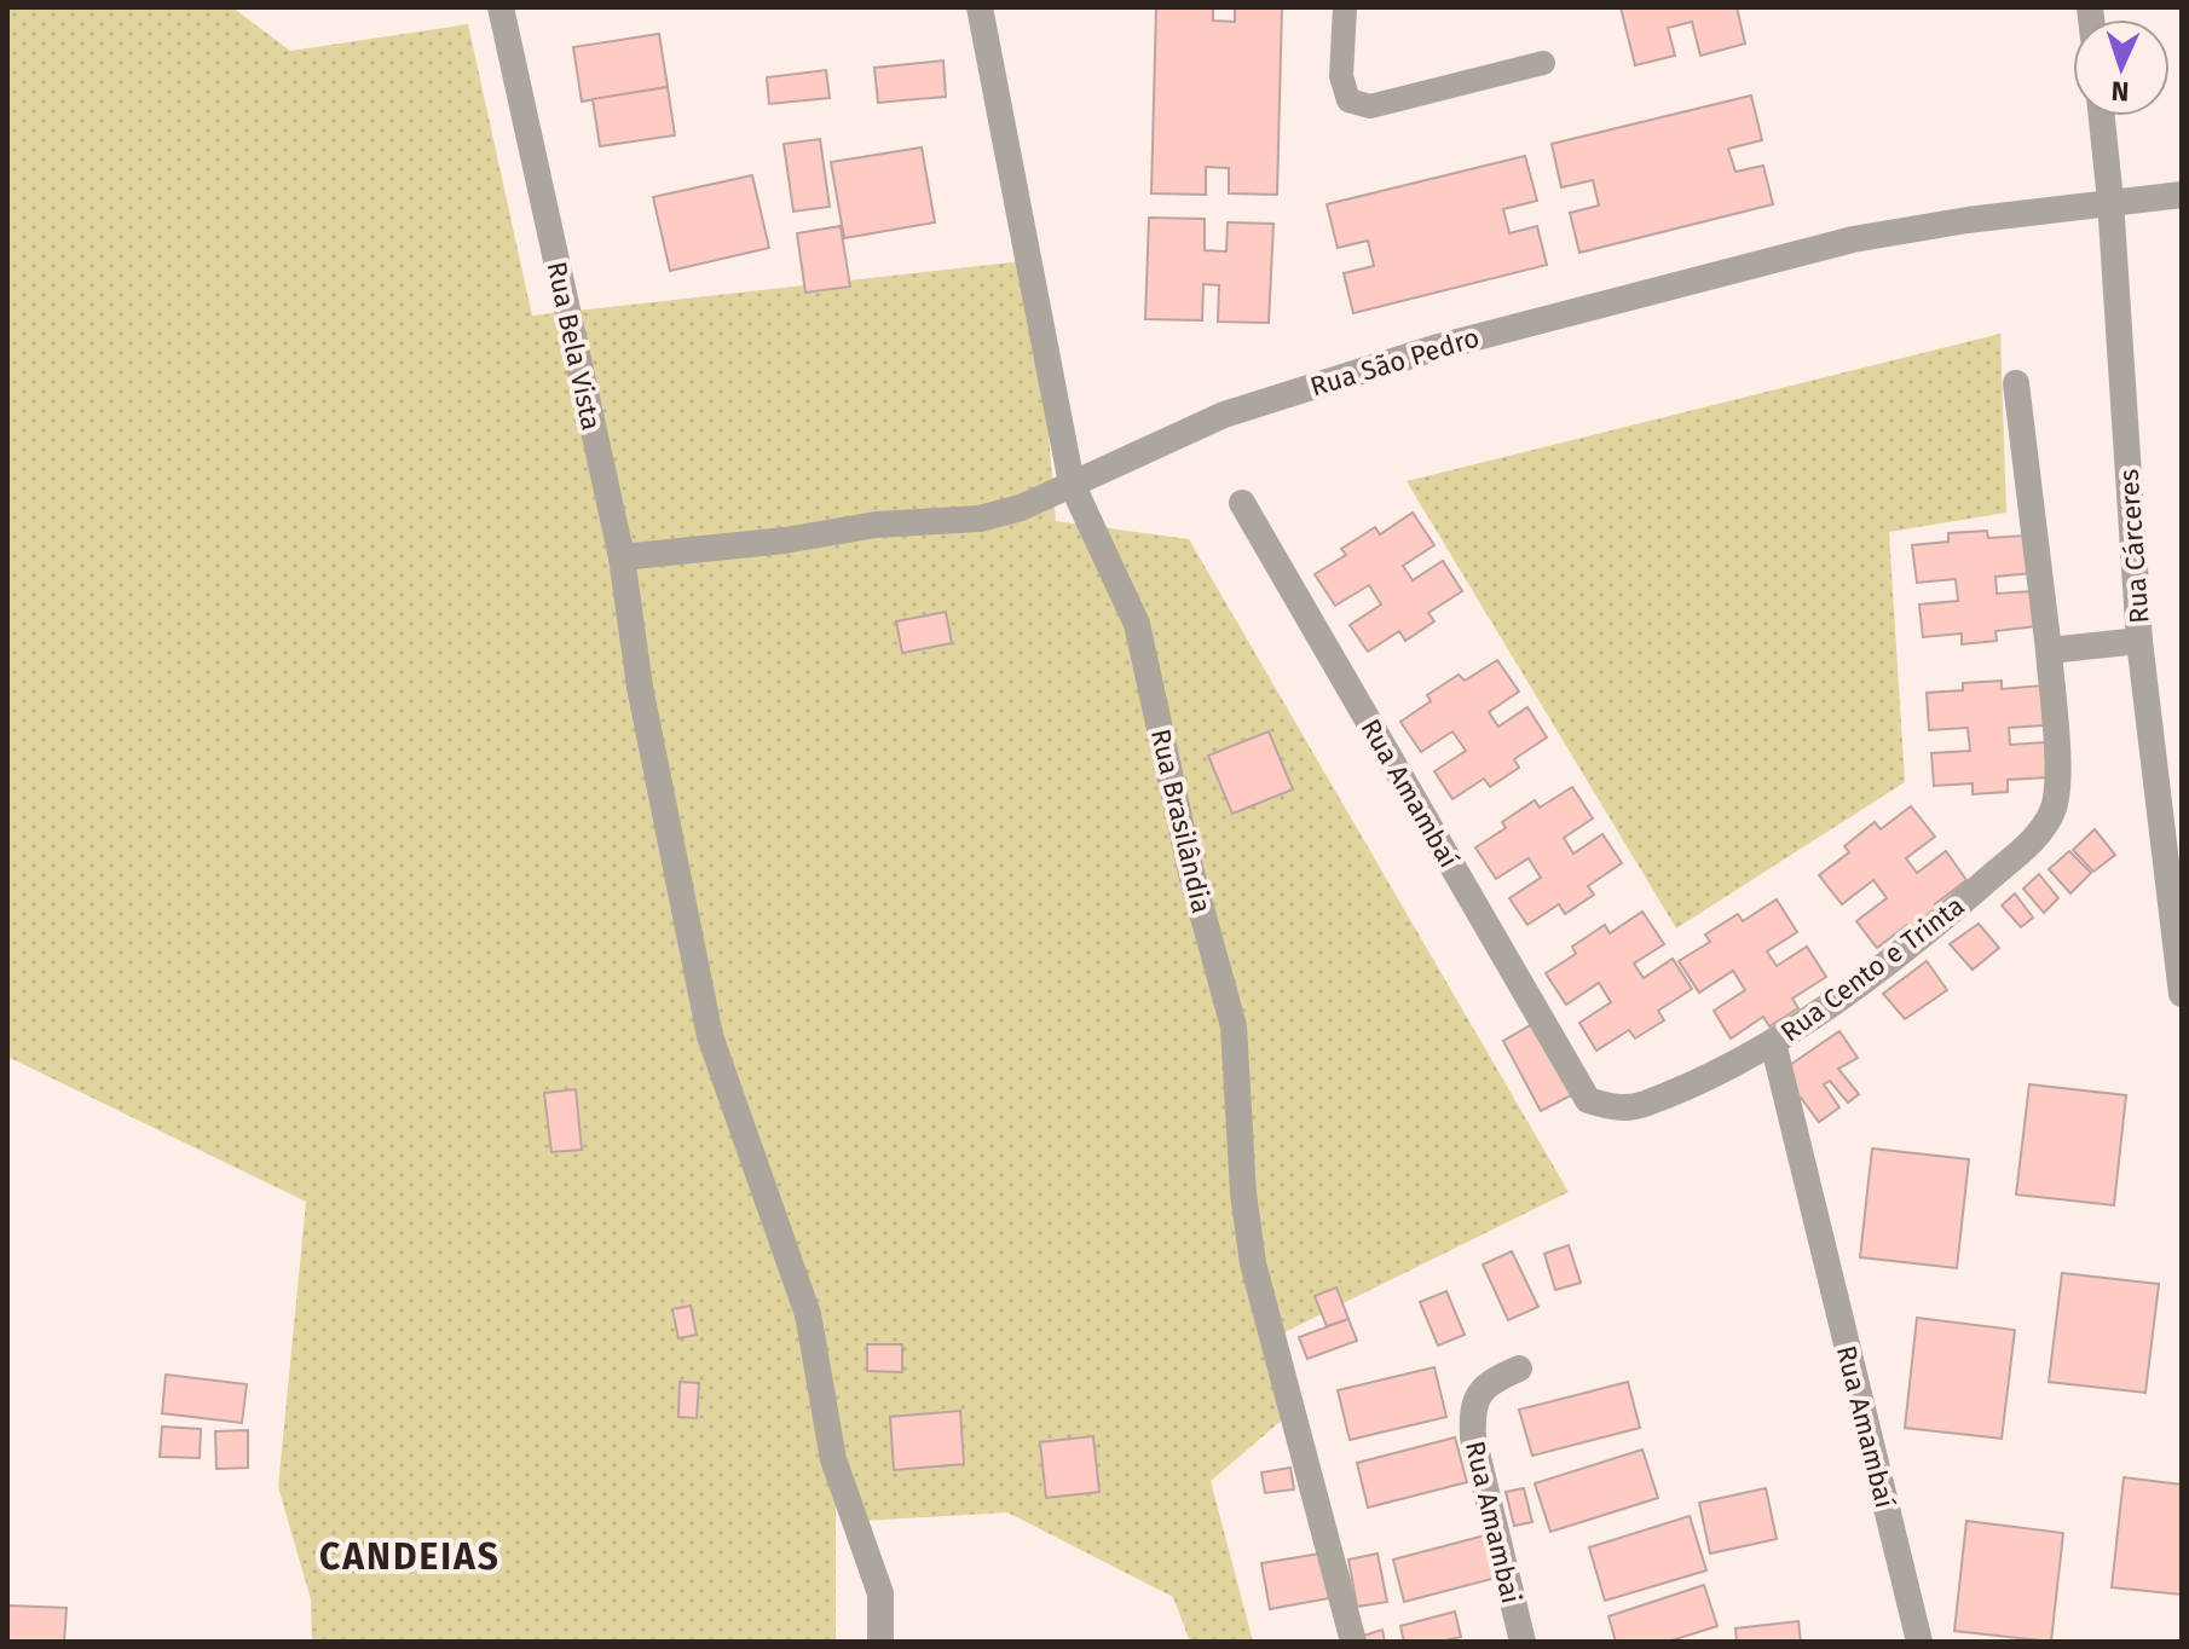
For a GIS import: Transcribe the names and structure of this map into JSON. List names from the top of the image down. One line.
{"streets":{"street":["Rua Bela Vista","Rua São Pedro","Rua Cárceres","Rua Amambaí","Rua Brasilândia","Rua Cento e Trinta","Rua Amambai"]},"crossings":[["Rua Bela Vista","Rua São Pedro"],["Rua São Pedro","Rua Cárceres"],["Rua São Pedro","Rua Brasilândia"],["Rua Amambaí","Rua Cento e Trinta"]],"districts":["CANDEIAS"],"north":"bottom"}
